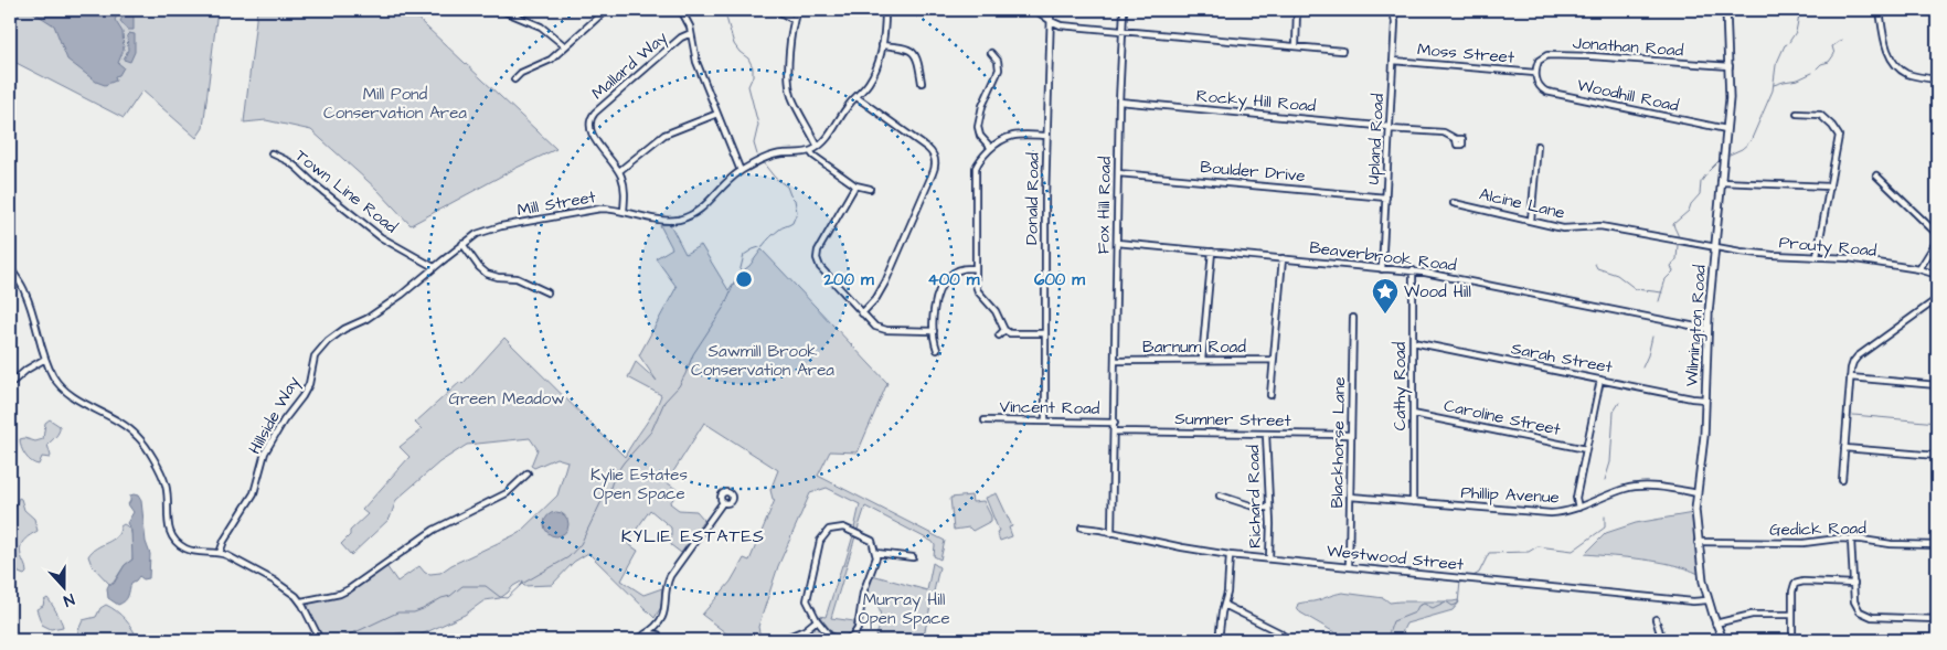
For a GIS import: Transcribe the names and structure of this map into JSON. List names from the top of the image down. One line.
{"streets":{"main road":["Wilmington Road"],"street":["Jonathan Road","Moss Street","Mallard Way","Woodhill Road","Rocky Hill Road","Upland Road","Boulder Drive","Town Line Road","Donald Road","Mill Street","Alcine Lane","Fox Hill Road","Prouty Road","Beaverbrook Road","Barnum Road","Sarah Street","Cathy Road","Vincent Road","Hillside Way","Caroline Street","Sumner Street","Blackhorse Lane","Phillip Avenue","Richard Road","Gedick Road","Westwood Street"]},"crossings":[["Jonathan Road","Moss Street"],["Jonathan Road","Woodhill Road"],["Jonathan Road","Wilmington Road"],["Moss Street","Woodhill Road"],["Moss Street","Upland Road"],["Mallard Way","Mill Street"],["Woodhill Road","Wilmington Road"],["Rocky Hill Road","Upland Road"],["Rocky Hill Road","Fox Hill Road"],["Upland Road","Boulder Drive"],["Upland Road","Beaverbrook Road"],["Boulder Drive","Fox Hill Road"],["Town Line Road","Mill Street"],["Donald Road","Vincent Road"],["Mill Street","Hillside Way"],["Alcine Lane","Prouty Road"],["Alcine Lane","Wilmington Road"],["Fox Hill Road","Beaverbrook Road"],["Fox Hill Road","Barnum Road"],["Fox Hill Road","Vincent Road"],["Fox Hill Road","Sumner Street"],["Fox Hill Road","Westwood Street"],["Prouty Road","Wilmington Road"],["Beaverbrook Road","Wilmington Road"],["Beaverbrook Road","Cathy Road"],["Wilmington Road","Sarah Street"],["Wilmington Road","Phillip Avenue"],["Wilmington Road","Gedick Road"],["Wilmington Road","Westwood Street"],["Sarah Street","Cathy Road"],["Cathy Road","Caroline Street"],["Cathy Road","Phillip Avenue"],["Sumner Street","Blackhorse Lane"],["Sumner Street","Richard Road"],["Blackhorse Lane","Phillip Avenue"],["Blackhorse Lane","Westwood Street"],["Richard Road","Westwood Street"]],"districts":["KYLIE ESTATES"],"parks":["Mill Pond Conservation Area","Sawmill Brook Conservation Area","Green Meadow","Kylie Estates Open Space","Murray Hill Open Space"],"places":{"place":["Wood Hill"]},"north":"bottom","rings":["200 m","400 m","600 m"]}
